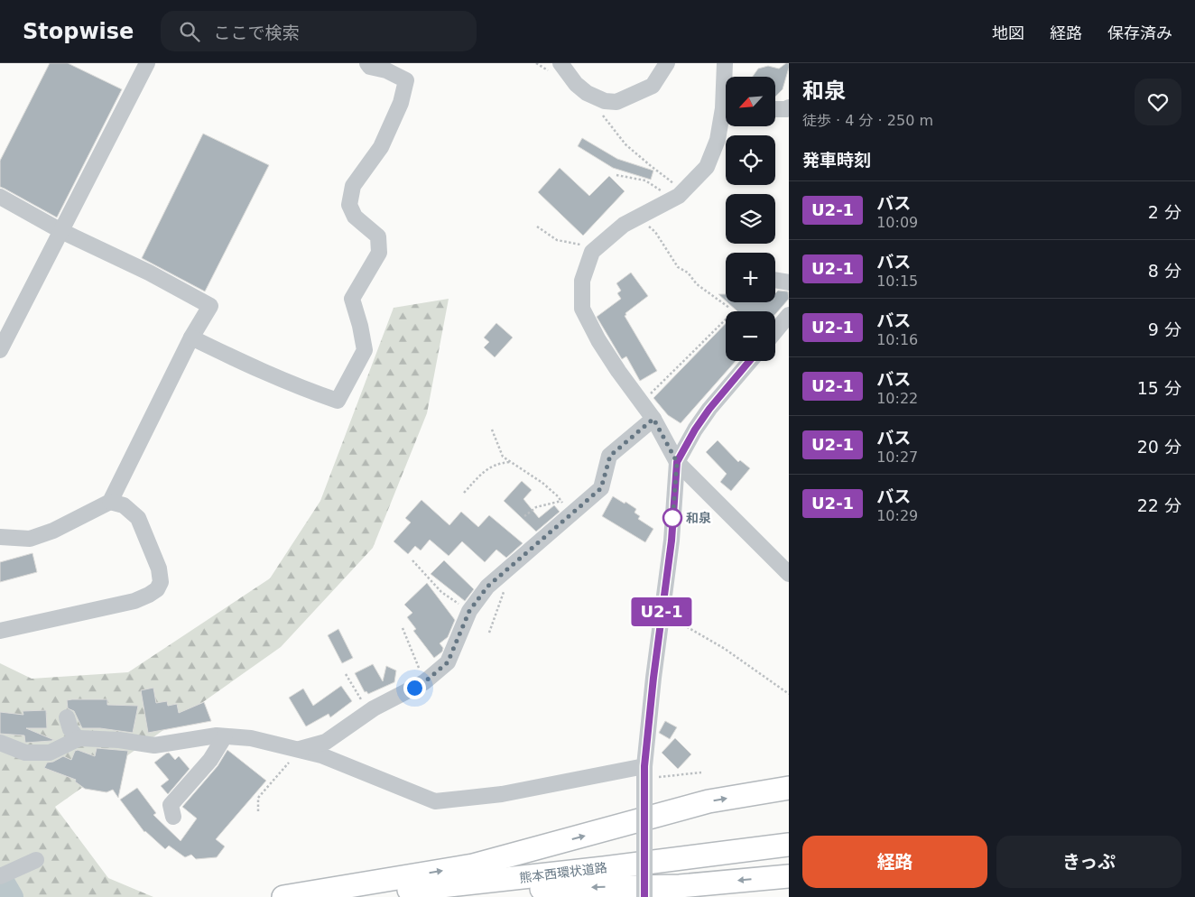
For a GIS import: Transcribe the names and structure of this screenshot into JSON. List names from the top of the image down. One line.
{"streets":{"highway":["熊本西環状道路"]},"places":["和泉"],"lines":["bus line U2-1"],"north":"bottom left","page":{"header":"Stopwise","search":"ここで検索","nav":["地図","経路","保存済み"],"on_map":"U2-1","heading":[["和泉","徒歩 · 4 分 · 250 m"],"発車時刻"],"map_buttons":["+","−"],"list":[{"mark":"U2-1","name":"バス","note":"10:09","value":"2 分"},{"mark":"U2-1","name":"バス","note":"10:15","value":"8 分"},{"mark":"U2-1","name":"バス","note":"10:16","value":"9 分"},{"mark":"U2-1","name":"バス","note":"10:22","value":"15 分"},{"mark":"U2-1","name":"バス","note":"10:27","value":"20 分"},{"mark":"U2-1","name":"バス","note":"10:29","value":"22 分"}],"buttons":["経路","きっぷ"]}}
